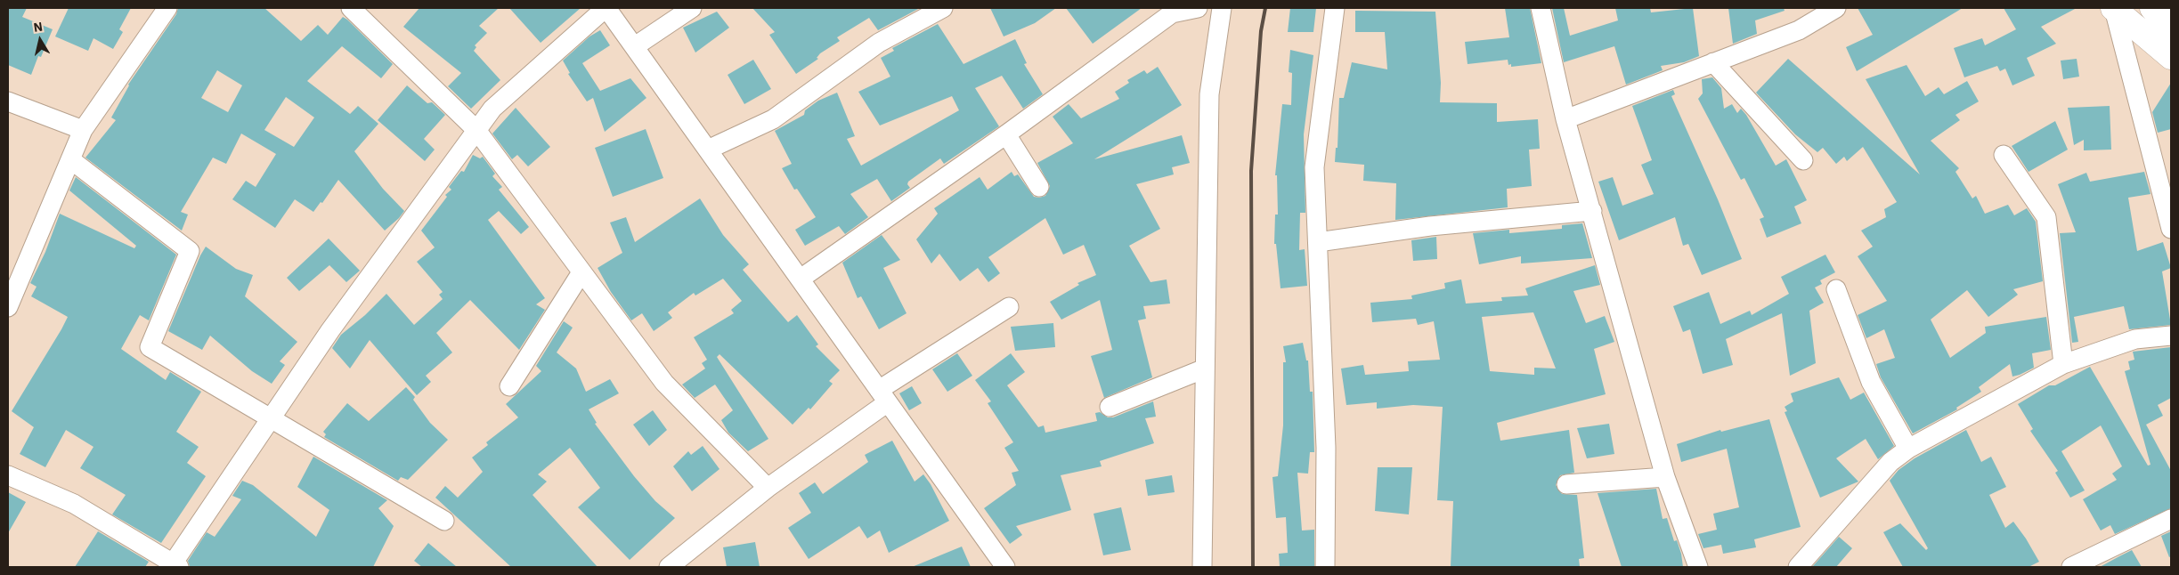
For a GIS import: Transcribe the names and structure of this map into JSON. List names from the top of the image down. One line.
{"north":"top"}
